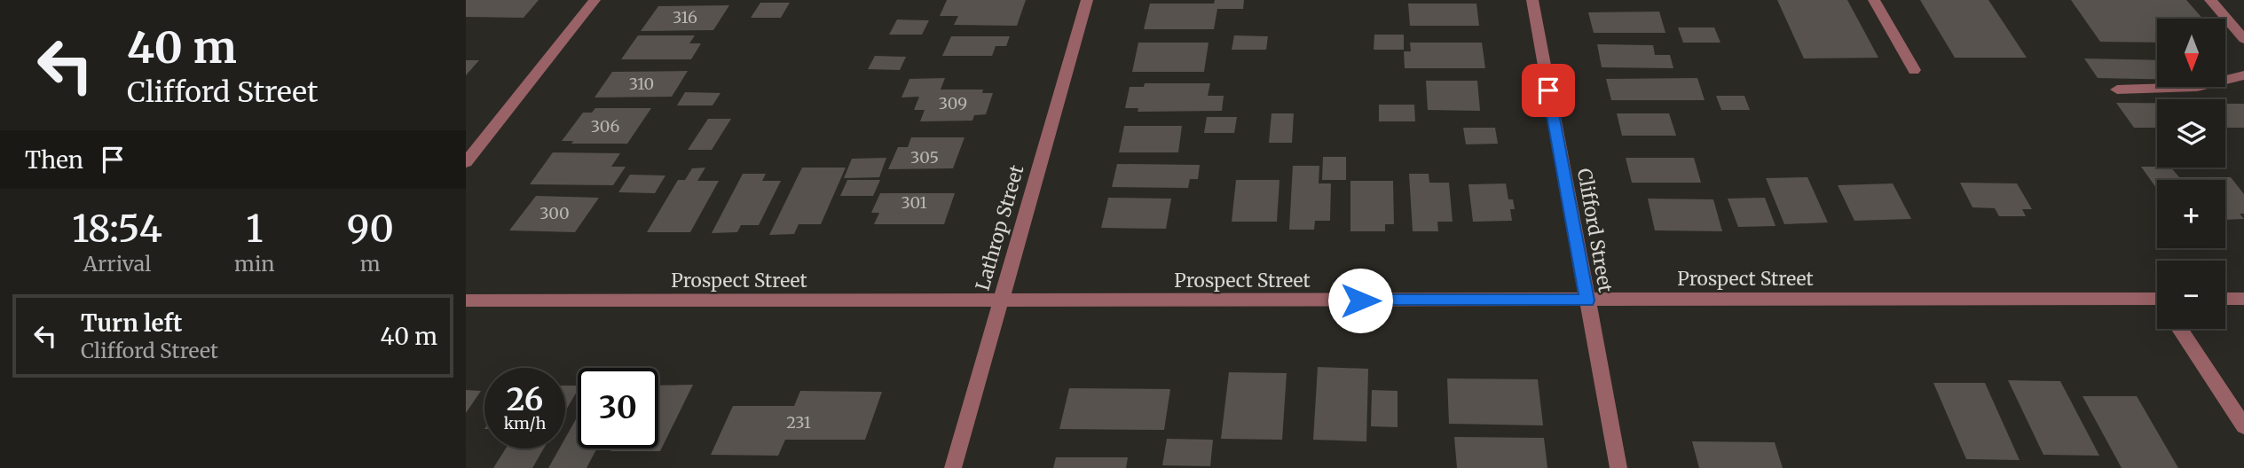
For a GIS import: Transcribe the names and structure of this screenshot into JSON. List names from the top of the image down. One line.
{"streets":{"street":["Lathrop Street","Clifford Street","Prospect Street"]},"crossings":[["Lathrop Street","Prospect Street"],["Clifford Street","Prospect Street"]],"house_numbers":["316","310","309","306","305","301","300","231"],"north":"bottom","page":{"turn":["40 m","Clifford Street"],"map_buttons":["+","−"],"then":"Then","eta":["18:54","Arrival","1","min","90","m"],"list":[{"name":"Turn left","note":"Clifford Street","value":"40 m"}],"speed":"26 km/h","limit":"30"}}
